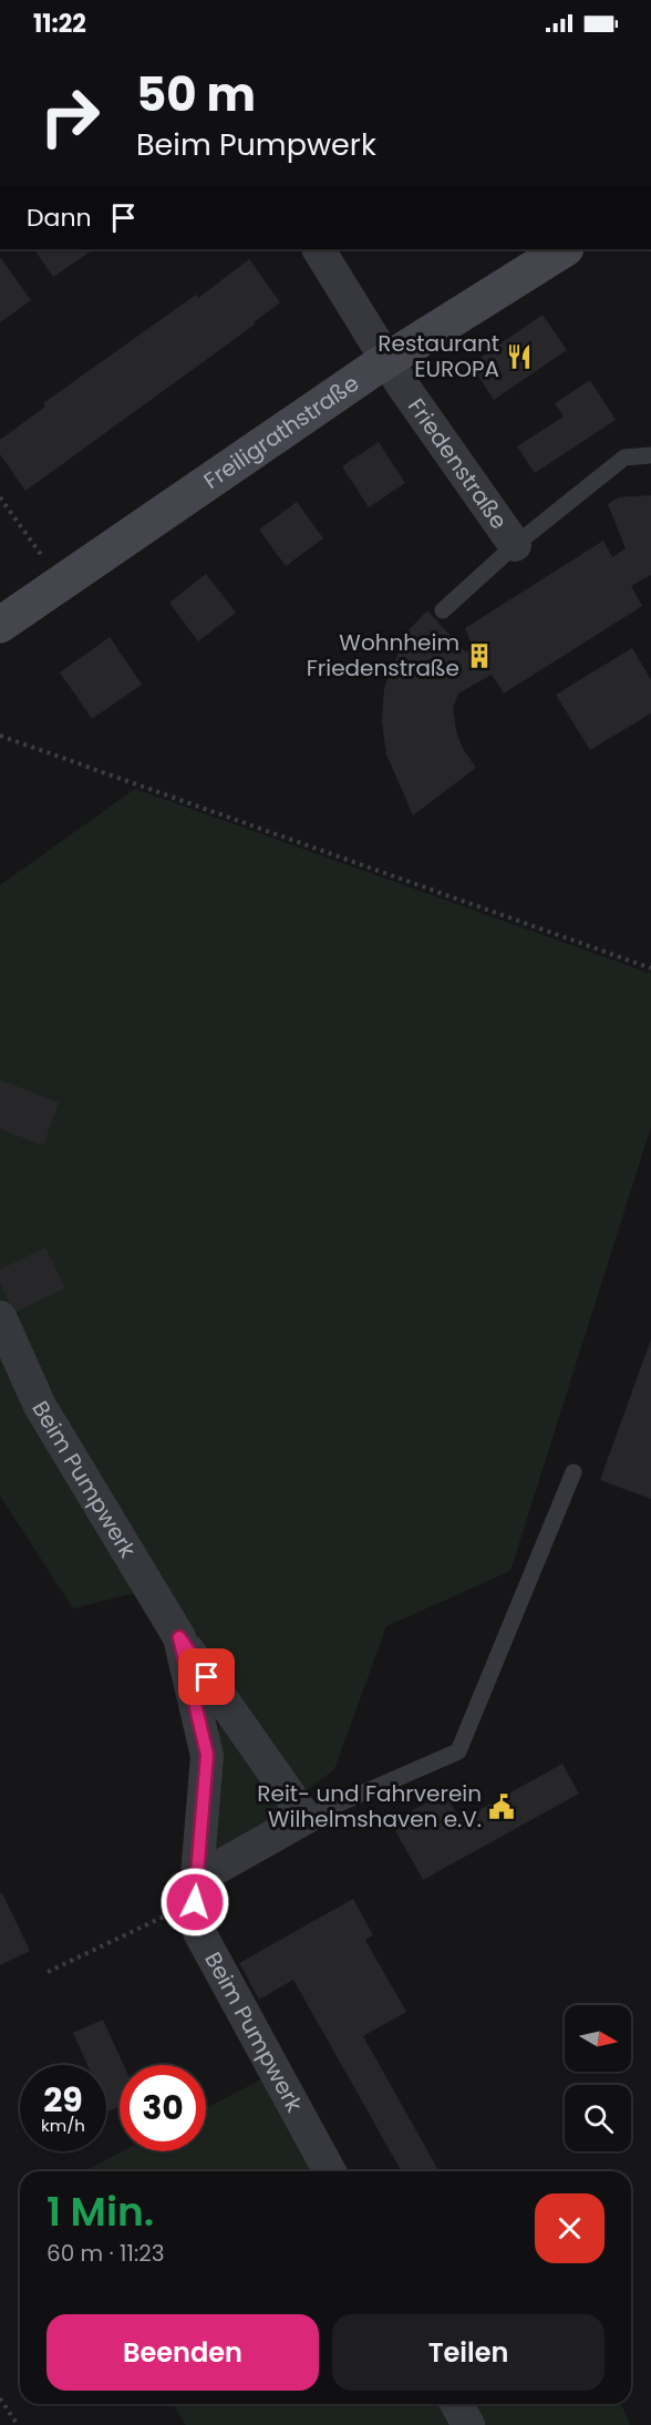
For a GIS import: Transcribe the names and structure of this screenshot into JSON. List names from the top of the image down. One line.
{"streets":{"street":["Freiligrathstraße","Friedenstraße","Beim Pumpwerk"]},"crossings":[["Freiligrathstraße","Friedenstraße"]],"places":{"restaurant":["Restaurant EUROPA"],"building":["Wohnheim Friedenstraße"],"public building":["Reit- und Fahrverein Wilhelmshaven e.V."]},"north":"right","page":{"status":"11:22","turn":["50 m","Beim Pumpwerk"],"then":"Dann","speed":"29 km/h","limit":"30","heading":["1 Min.","60 m · 11:23"],"buttons":["Beenden","Teilen"]}}
